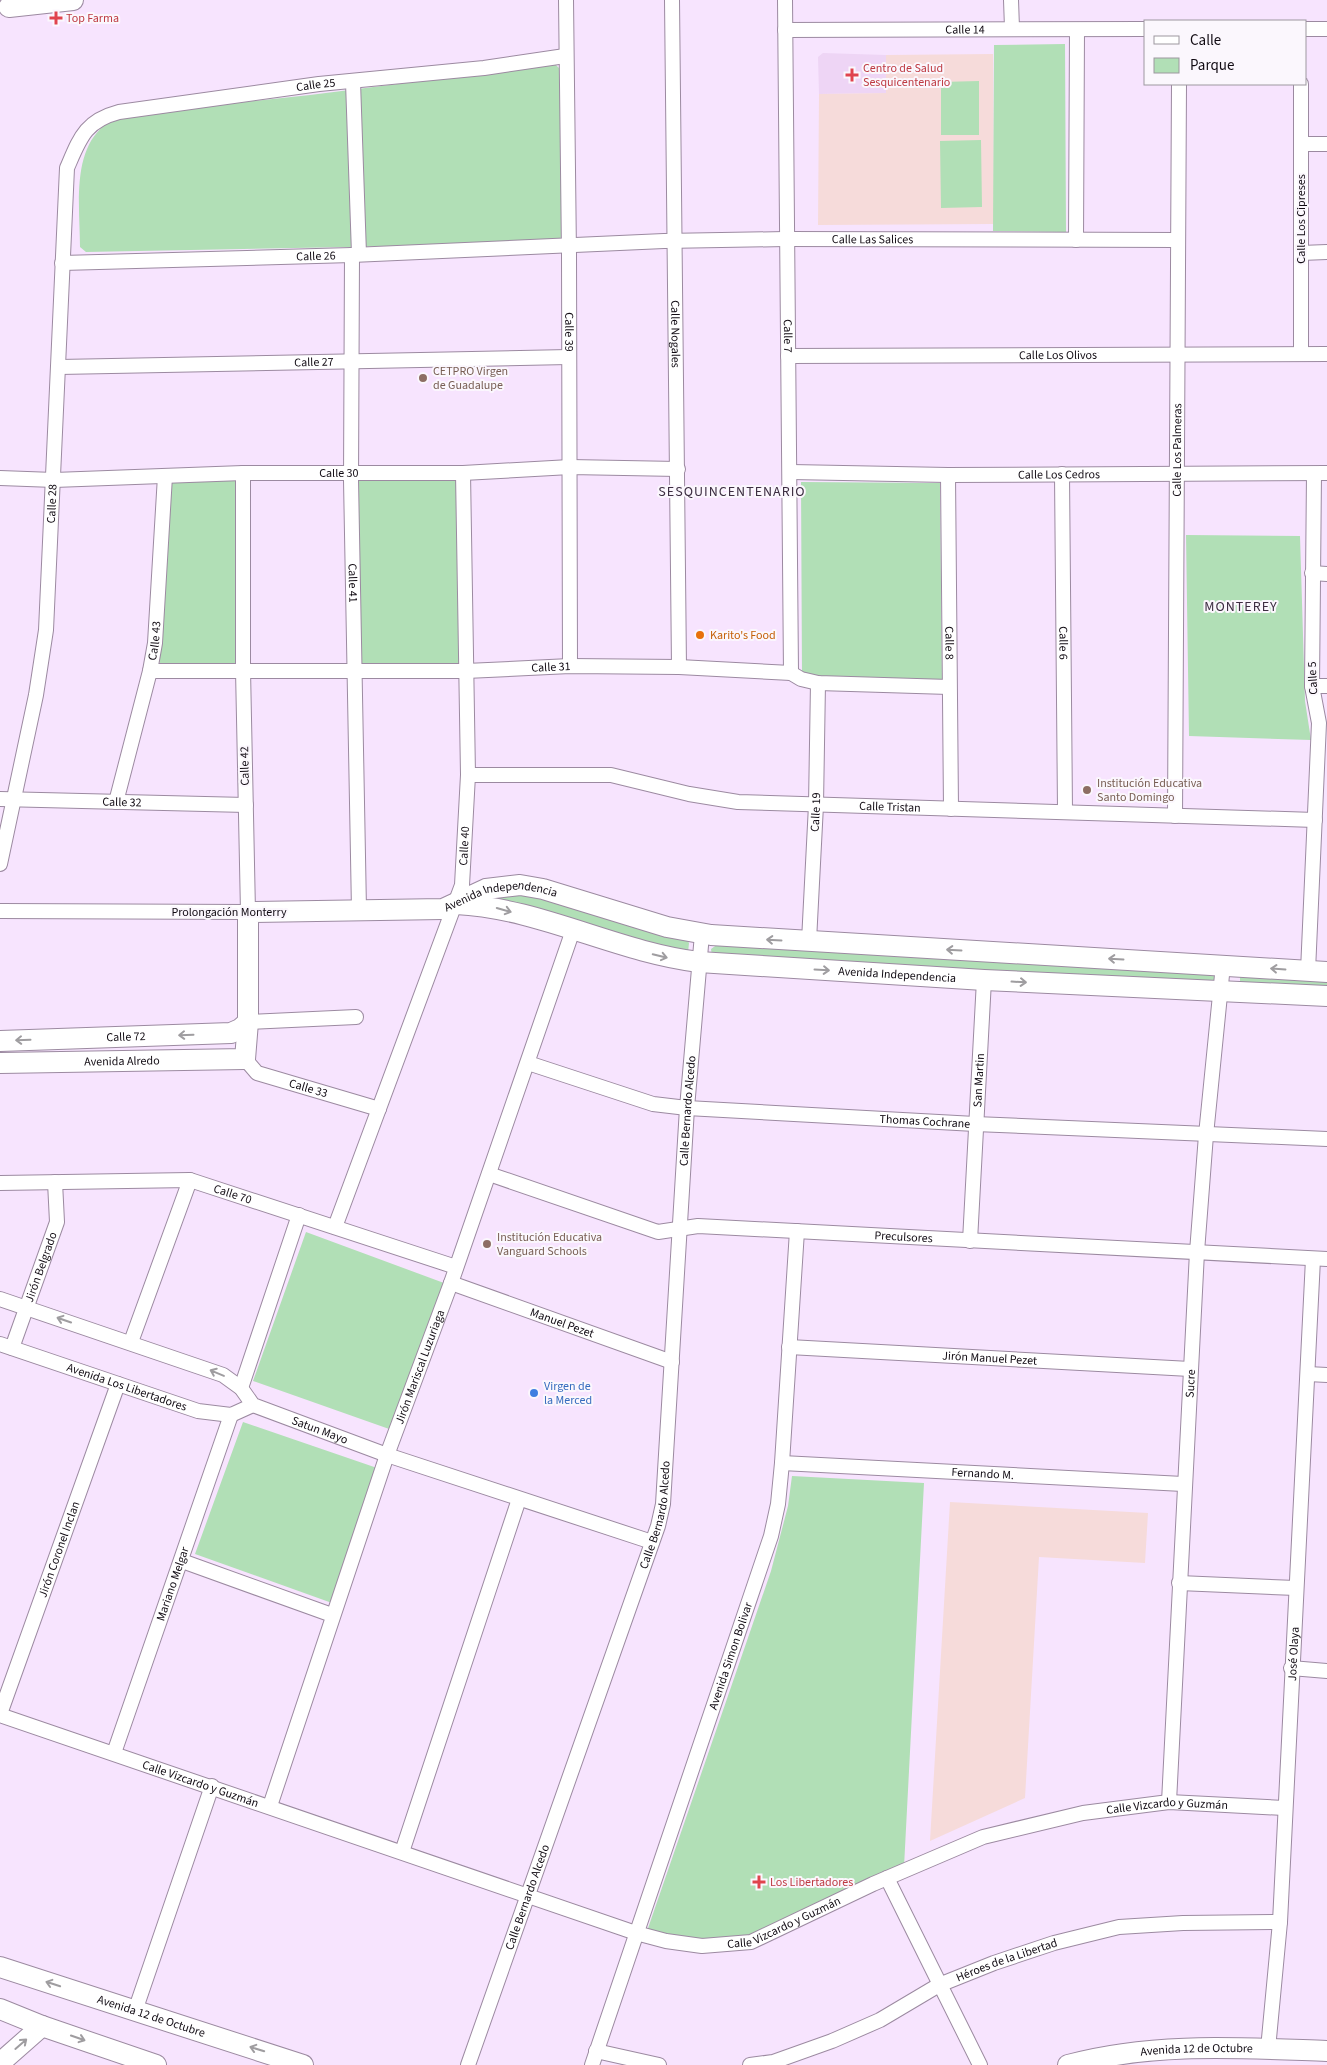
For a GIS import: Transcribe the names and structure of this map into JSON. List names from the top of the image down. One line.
{"streets":{"street":["Calle 14","Calle 25","Calle Los Cipreses","Calle Las Salices","Calle 26","Calle 39","Calle Nogales","Calle 7","Calle Los Olivos","Calle 27","Calle Los Palmeras","Calle 30","Calle Los Cedros","Calle 28","Calle 41","Calle 43","Calle 8","Calle 6","Calle 31","Calle 5","Calle 42","Calle 32","Calle Tristan","Calle 19","Calle 40","Avenida Independencia","Prolongación Monterry","Calle 72","Avenida Alredo","San Martin","Calle 33","Calle Bernardo Alcedo","Thomas Cochrane","Calle 70","Preculsores","Jirón Belgrado","Manuel Pezet","Jirón Manuel Pezet","Jirón Mariscal Luzuriaga","Sucre","Avenida Los Libertadores","Satun Mayo","Fernando M.","Jirón Coronel Inclan","Mariano Melgar","José Olaya","Avenida Simon Bolivar","Calle Vizcardo y Guzmán","Héroes de la Libertad","Avenida 12 de Octubre"]},"crossings":[["Calle 14","Calle 7"],["Calle 25","Calle 39"],["Calle 25","Calle 28"],["Calle 25","Calle 41"],["Calle Los Cipreses","Calle Los Olivos"],["Calle Las Salices","Calle 26"],["Calle Las Salices","Calle 39"],["Calle Las Salices","Calle Nogales"],["Calle Las Salices","Calle 7"],["Calle Las Salices","Calle Los Palmeras"],["Calle 26","Calle 39"],["Calle 26","Calle 28"],["Calle 26","Calle 41"],["Calle 39","Calle 27"],["Calle 39","Calle 30"],["Calle 39","Calle 31"],["Calle Nogales","Calle 30"],["Calle Nogales","Calle 31"],["Calle 7","Calle Los Olivos"],["Calle 7","Calle Los Cedros"],["Calle 7","Calle 31"],["Calle Los Olivos","Calle Los Palmeras"],["Calle 27","Calle 28"],["Calle 27","Calle 41"],["Calle Los Palmeras","Calle Los Cedros"],["Calle Los Palmeras","Calle Tristan"],["Calle 30","Calle 28"],["Calle 30","Calle 41"],["Calle 30","Calle 43"],["Calle 30","Calle 42"],["Calle 30","Calle 40"],["Calle Los Cedros","Calle 8"],["Calle Los Cedros","Calle 6"],["Calle Los Cedros","Calle 5"],["Calle 28","Calle 32"],["Calle 41","Calle 31"],["Calle 41","Prolongación Monterry"],["Calle 43","Calle 31"],["Calle 43","Calle 32"],["Calle 8","Calle 31"],["Calle 8","Calle Tristan"],["Calle 6","Calle Tristan"],["Calle 31","Calle 42"],["Calle 31","Calle 19"],["Calle 31","Calle 40"],["Calle 5","Calle Tristan"],["Calle 5","Avenida Independencia"],["Calle 42","Calle 32"],["Calle 42","Prolongación Monterry"],["Calle 42","Calle 72"],["Calle 42","Avenida Alredo"],["Calle 42","Calle 33"],["Calle Tristan","Calle 19"],["Calle Tristan","Calle 40"],["Calle 19","Avenida Independencia"],["Calle 40","Avenida Independencia"],["Calle 40","Prolongación Monterry"],["Calle 40","Calle 33"],["Calle 40","Calle 70"],["Avenida Independencia","Prolongación Monterry"],["Avenida Independencia","San Martin"],["Avenida Independencia","Calle Bernardo Alcedo"],["Avenida Independencia","Jirón Mariscal Luzuriaga"],["Avenida Independencia","Sucre"],["Avenida Alredo","Calle 33"],["San Martin","Thomas Cochrane"],["San Martin","Preculsores"],["Calle Bernardo Alcedo","Thomas Cochrane"],["Calle Bernardo Alcedo","Preculsores"],["Calle Bernardo Alcedo","Manuel Pezet"],["Calle Bernardo Alcedo","Satun Mayo"],["Calle Bernardo Alcedo","Calle Vizcardo y Guzmán"],["Thomas Cochrane","Jirón Mariscal Luzuriaga"],["Thomas Cochrane","Sucre"],["Calle 70","Jirón Belgrado"],["Calle 70","Jirón Mariscal Luzuriaga"],["Preculsores","Jirón Mariscal Luzuriaga"],["Preculsores","Sucre"],["Preculsores","José Olaya"],["Preculsores","Avenida Simon Bolivar"],["Jirón Belgrado","Avenida Los Libertadores"],["Manuel Pezet","Jirón Mariscal Luzuriaga"],["Jirón Manuel Pezet","Sucre"],["Jirón Manuel Pezet","Avenida Simon Bolivar"],["Jirón Mariscal Luzuriaga","Satun Mayo"],["Jirón Mariscal Luzuriaga","Calle Vizcardo y Guzmán"],["Sucre","Fernando M."],["Sucre","Calle Vizcardo y Guzmán"],["Avenida Los Libertadores","Jirón Coronel Inclan"],["Avenida Los Libertadores","Mariano Melgar"],["Fernando M.","Avenida Simon Bolivar"],["Jirón Coronel Inclan","Calle Vizcardo y Guzmán"],["Mariano Melgar","Calle Vizcardo y Guzmán"],["José Olaya","Calle Vizcardo y Guzmán"],["José Olaya","Héroes de la Libertad"],["José Olaya","Avenida 12 de Octubre"],["Avenida Simon Bolivar","Calle Vizcardo y Guzmán"]],"one_way":["Calle 72"],"districts":["SESQUINCENTENARIO","MONTEREY"],"places":{"health":["Top Farma","Centro de Salud Sesquicentenario","Los Libertadores"],"other":["CETPRO Virgen de Guadalupe","Karito's Food","Institución Educativa Santo Domingo","Institución Educativa Vanguard Schools","Virgen de la Merced"]},"legend":["Calle","Parque"]}
